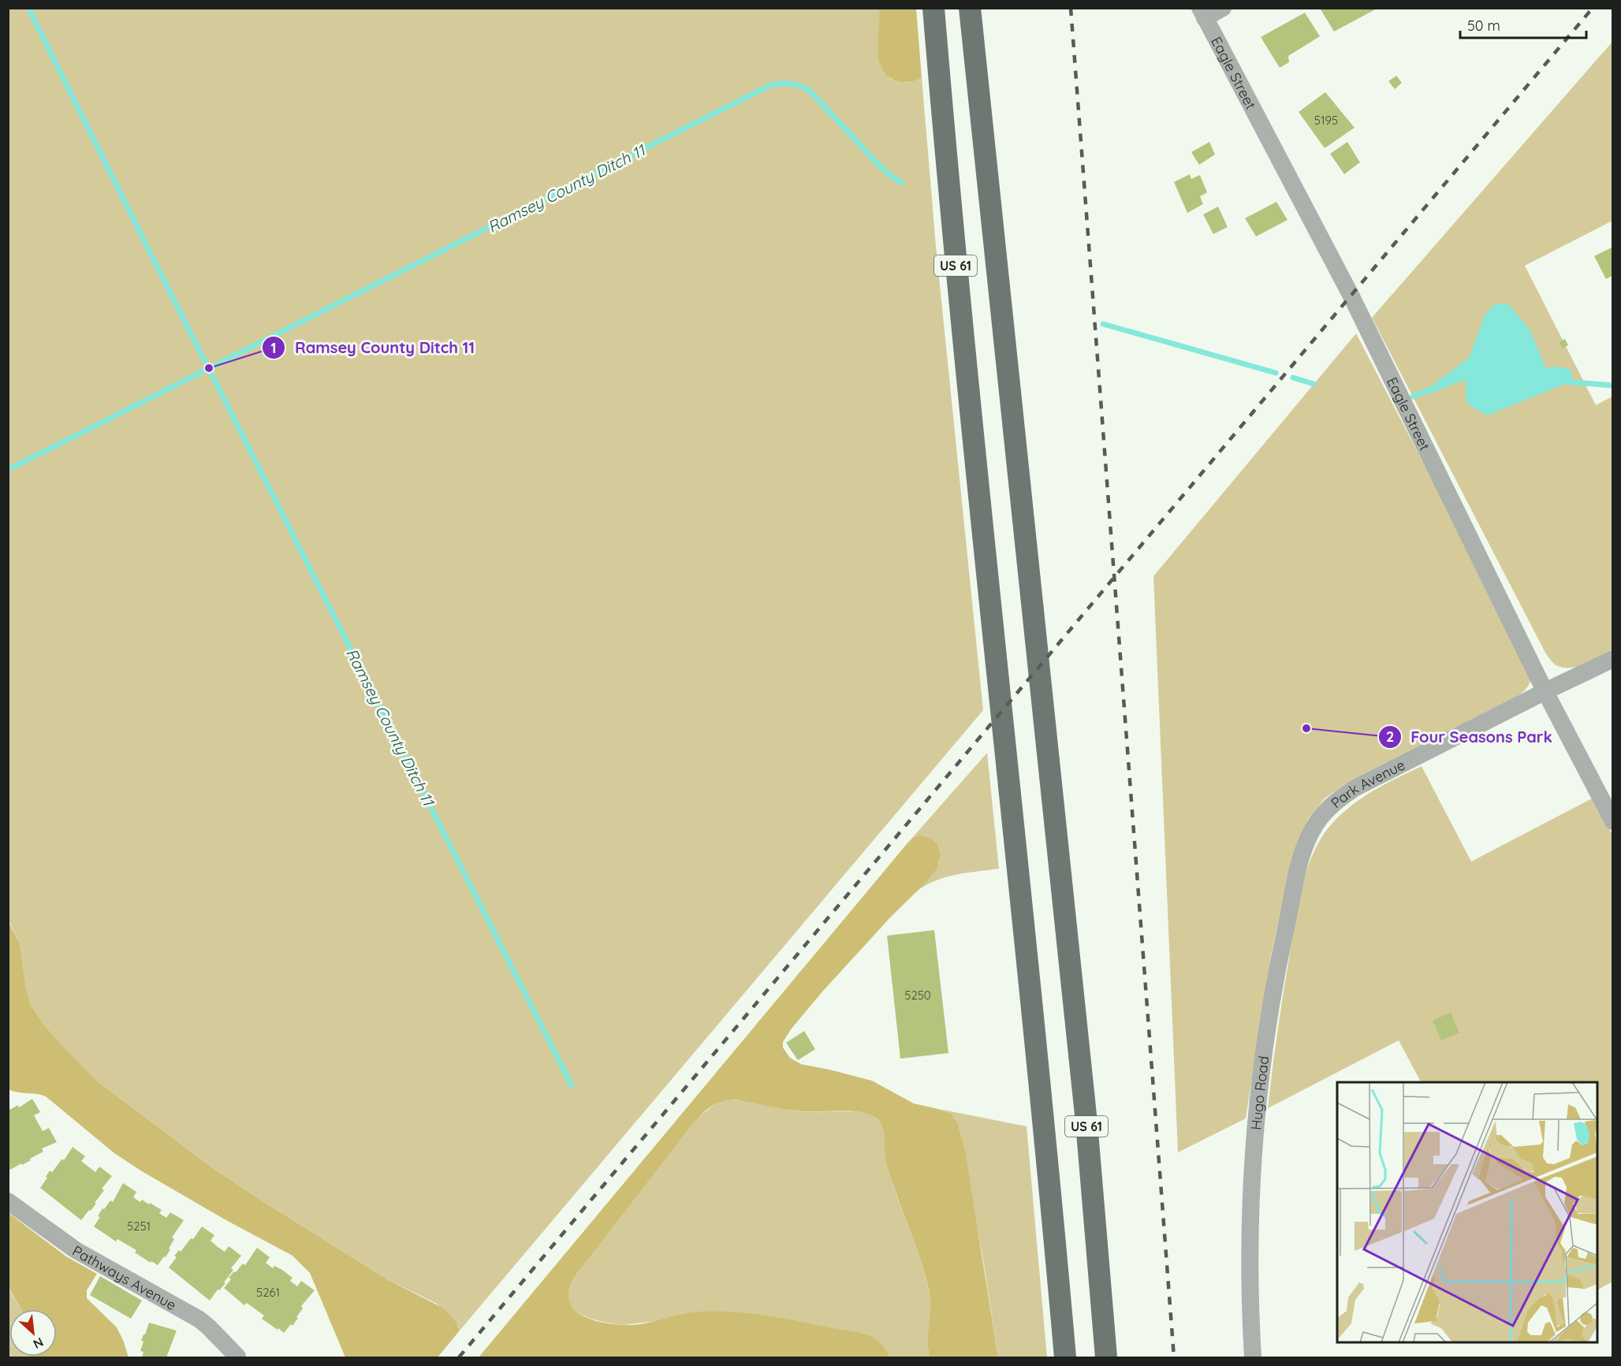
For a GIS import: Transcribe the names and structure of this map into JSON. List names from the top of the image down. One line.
{"streets":{"main road":["US 61"],"street":["Eagle Street","Park Avenue","Hugo Road","Pathways Avenue"]},"crossings":[["Eagle Street","Park Avenue"],["Park Avenue","Hugo Road"]],"water":["Ramsey County Ditch 11"],"places":["Ramsey County Ditch 11","Four Seasons Park"],"house_numbers":["5195","5250","5251","5261"],"scale_bar":"50 m","north":"bottom right"}
